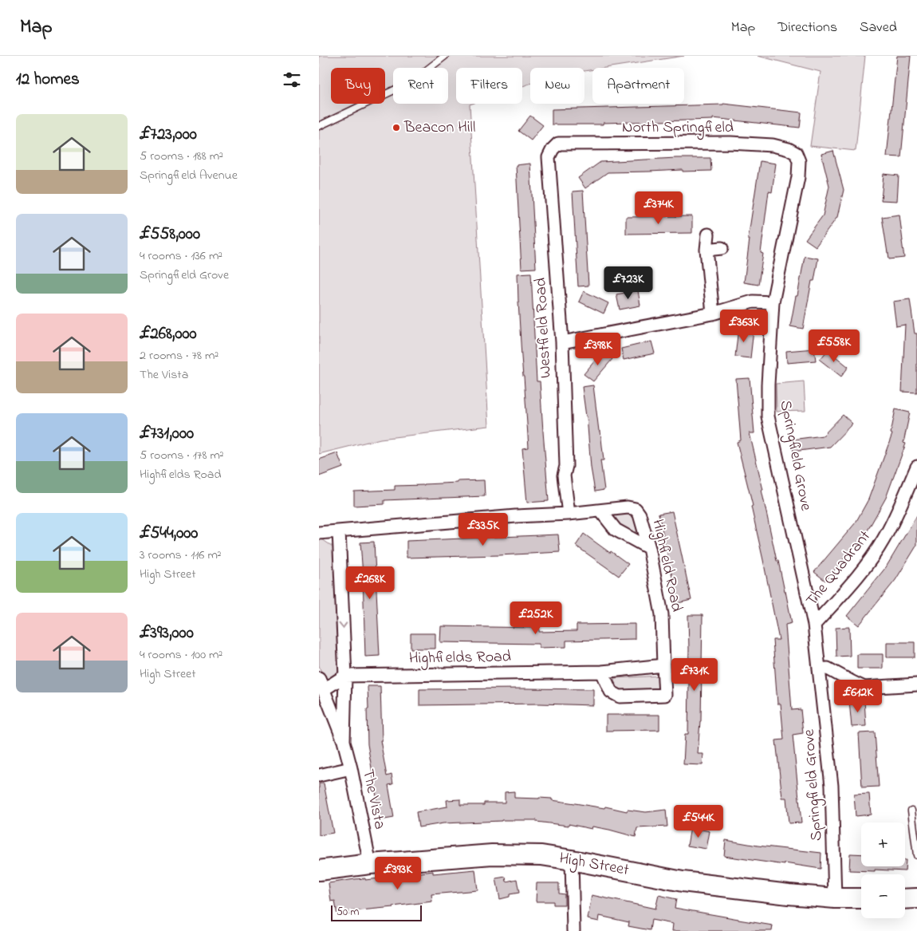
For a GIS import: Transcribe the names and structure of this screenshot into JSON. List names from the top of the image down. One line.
{"streets":{"main road":["High Street"],"street":["North Springfield","Westfield Road","Springfield Grove","Highfield Road","The Quadrant","Highfields Road","The Vista"]},"crossings":[["North Springfield","Westfield Road"],["North Springfield","Springfield Grove"],["Springfield Grove","The Quadrant"],["Springfield Grove","High Street"],["Highfield Road","Highfields Road"],["Highfields Road","The Vista"],["The Vista","High Street"]],"one_way":["The Vista"],"places":["Beacon Hill"],"scale_bar":"50 m","page":{"header":"Map","nav":["Map","Directions","Saved"],"heading":"12 homes","chip":["Buy","Rent","Filters","New","Apartment"],"list":[{"name":"£723,000","note":"5 rooms · 188 m² · Springfield Avenue"},{"name":"£558,000","note":"4 rooms · 136 m² · Springfield Grove"},{"name":"£268,000","note":"2 rooms · 78 m² · The Vista"},{"name":"£731,000","note":"5 rooms · 178 m² · Highfields Road"},{"name":"£544,000","note":"3 rooms · 116 m² · High Street"},{"name":"£393,000","note":"4 rooms · 100 m² · High Street"}],"price":["£374K","£723K","£363K","£558K","£398K","£335K","£268K","£252K","£731K","£612K","£544K","£393K"],"map_buttons":["+","−"],"scale":"50 m"}}
